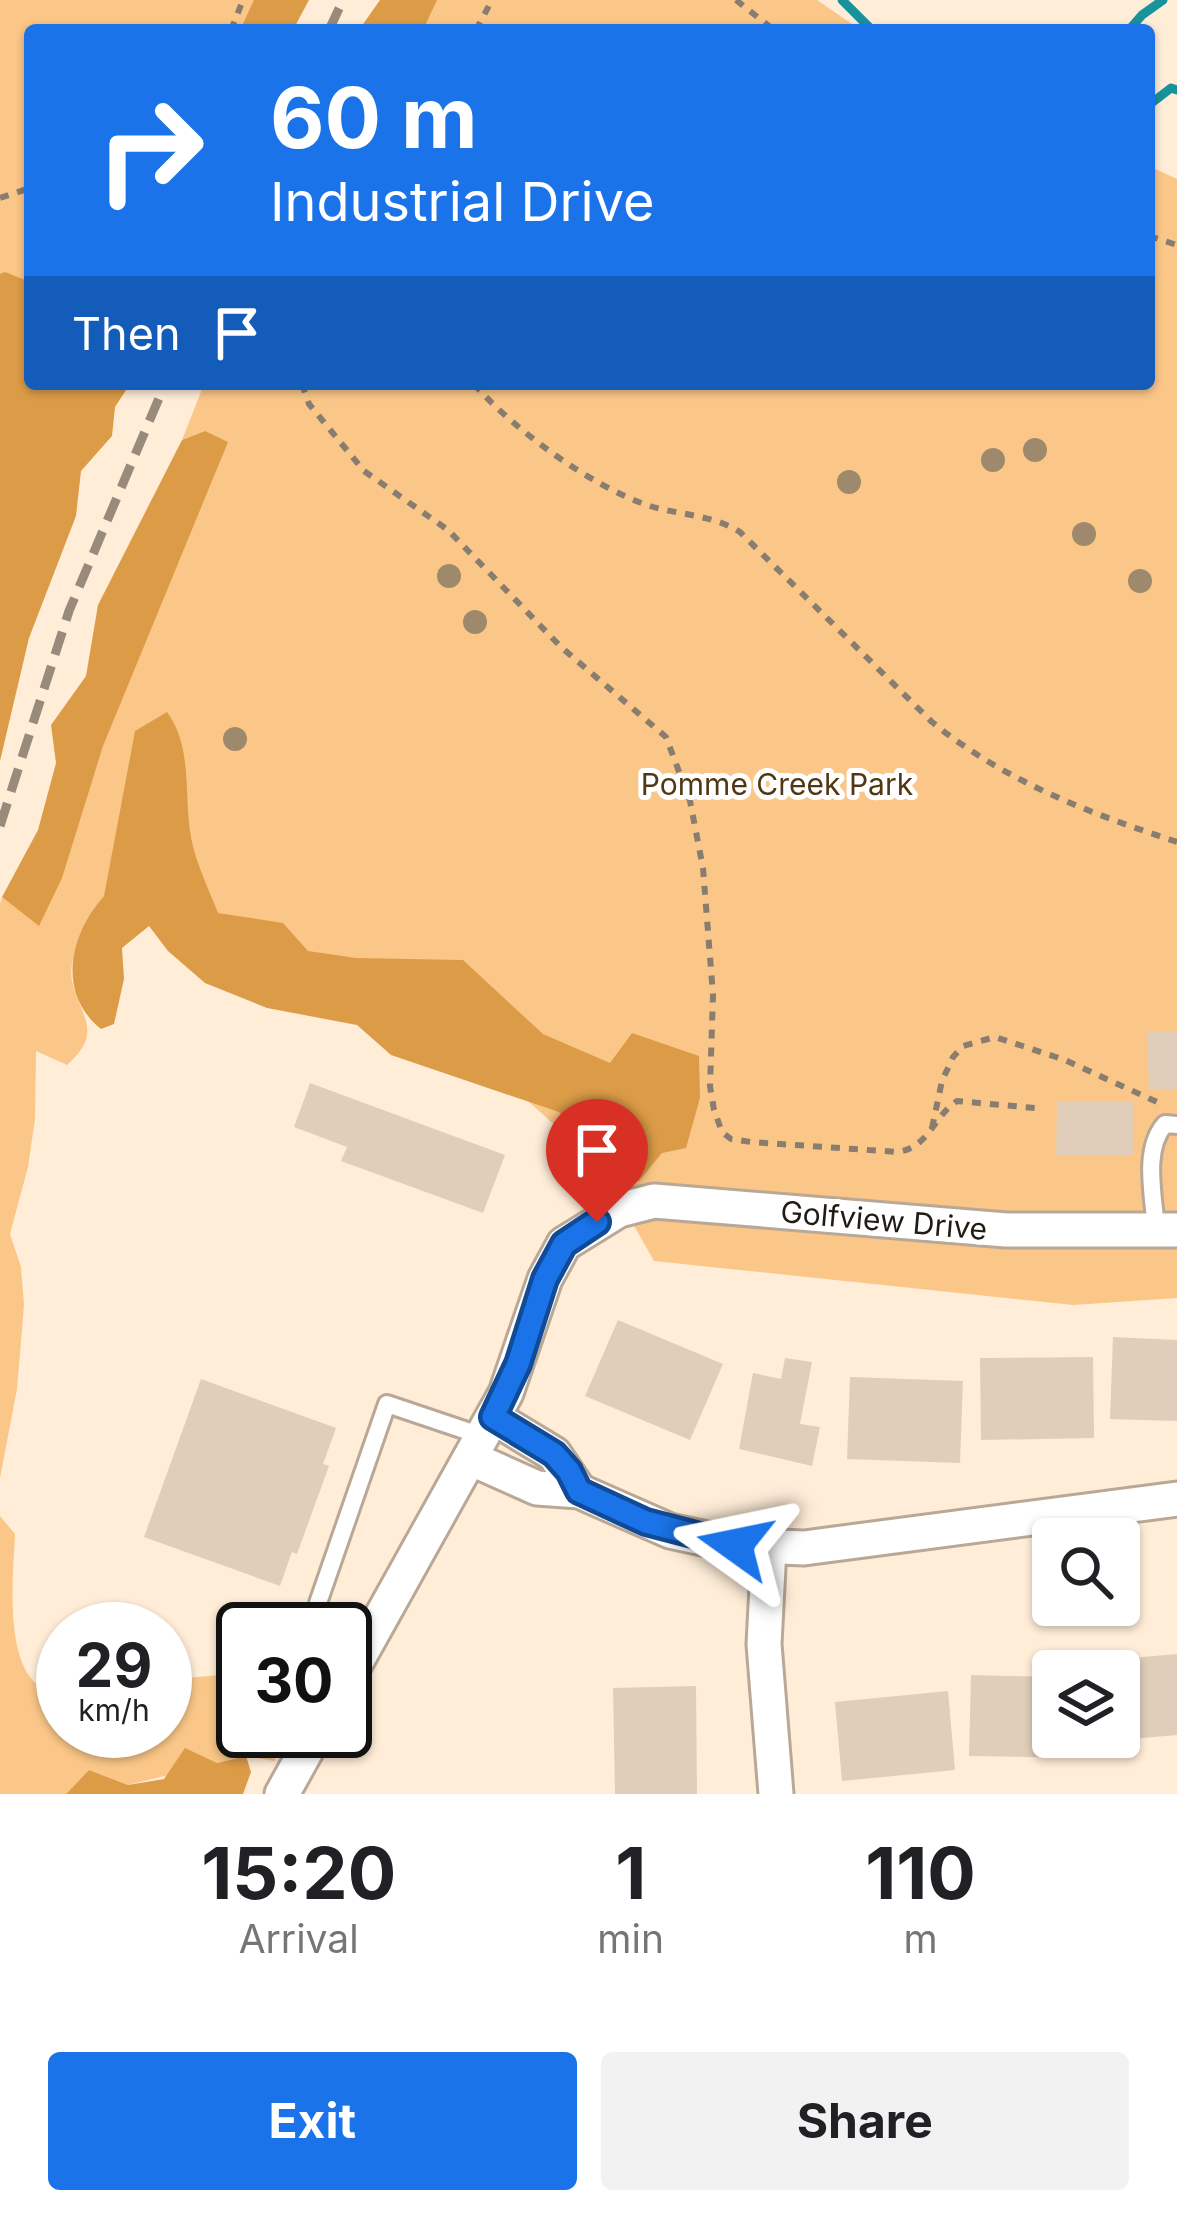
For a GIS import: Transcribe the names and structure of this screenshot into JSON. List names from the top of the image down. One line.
{"streets":{"street":["Golfview Drive"]},"parks":["Pomme Creek Park"],"page":{"turn":["60 m","Industrial Drive"],"then":"Then","speed":"29 km/h","limit":"30","eta":["15:20","Arrival","1","min","110","m"],"buttons":["Exit","Share"]}}
